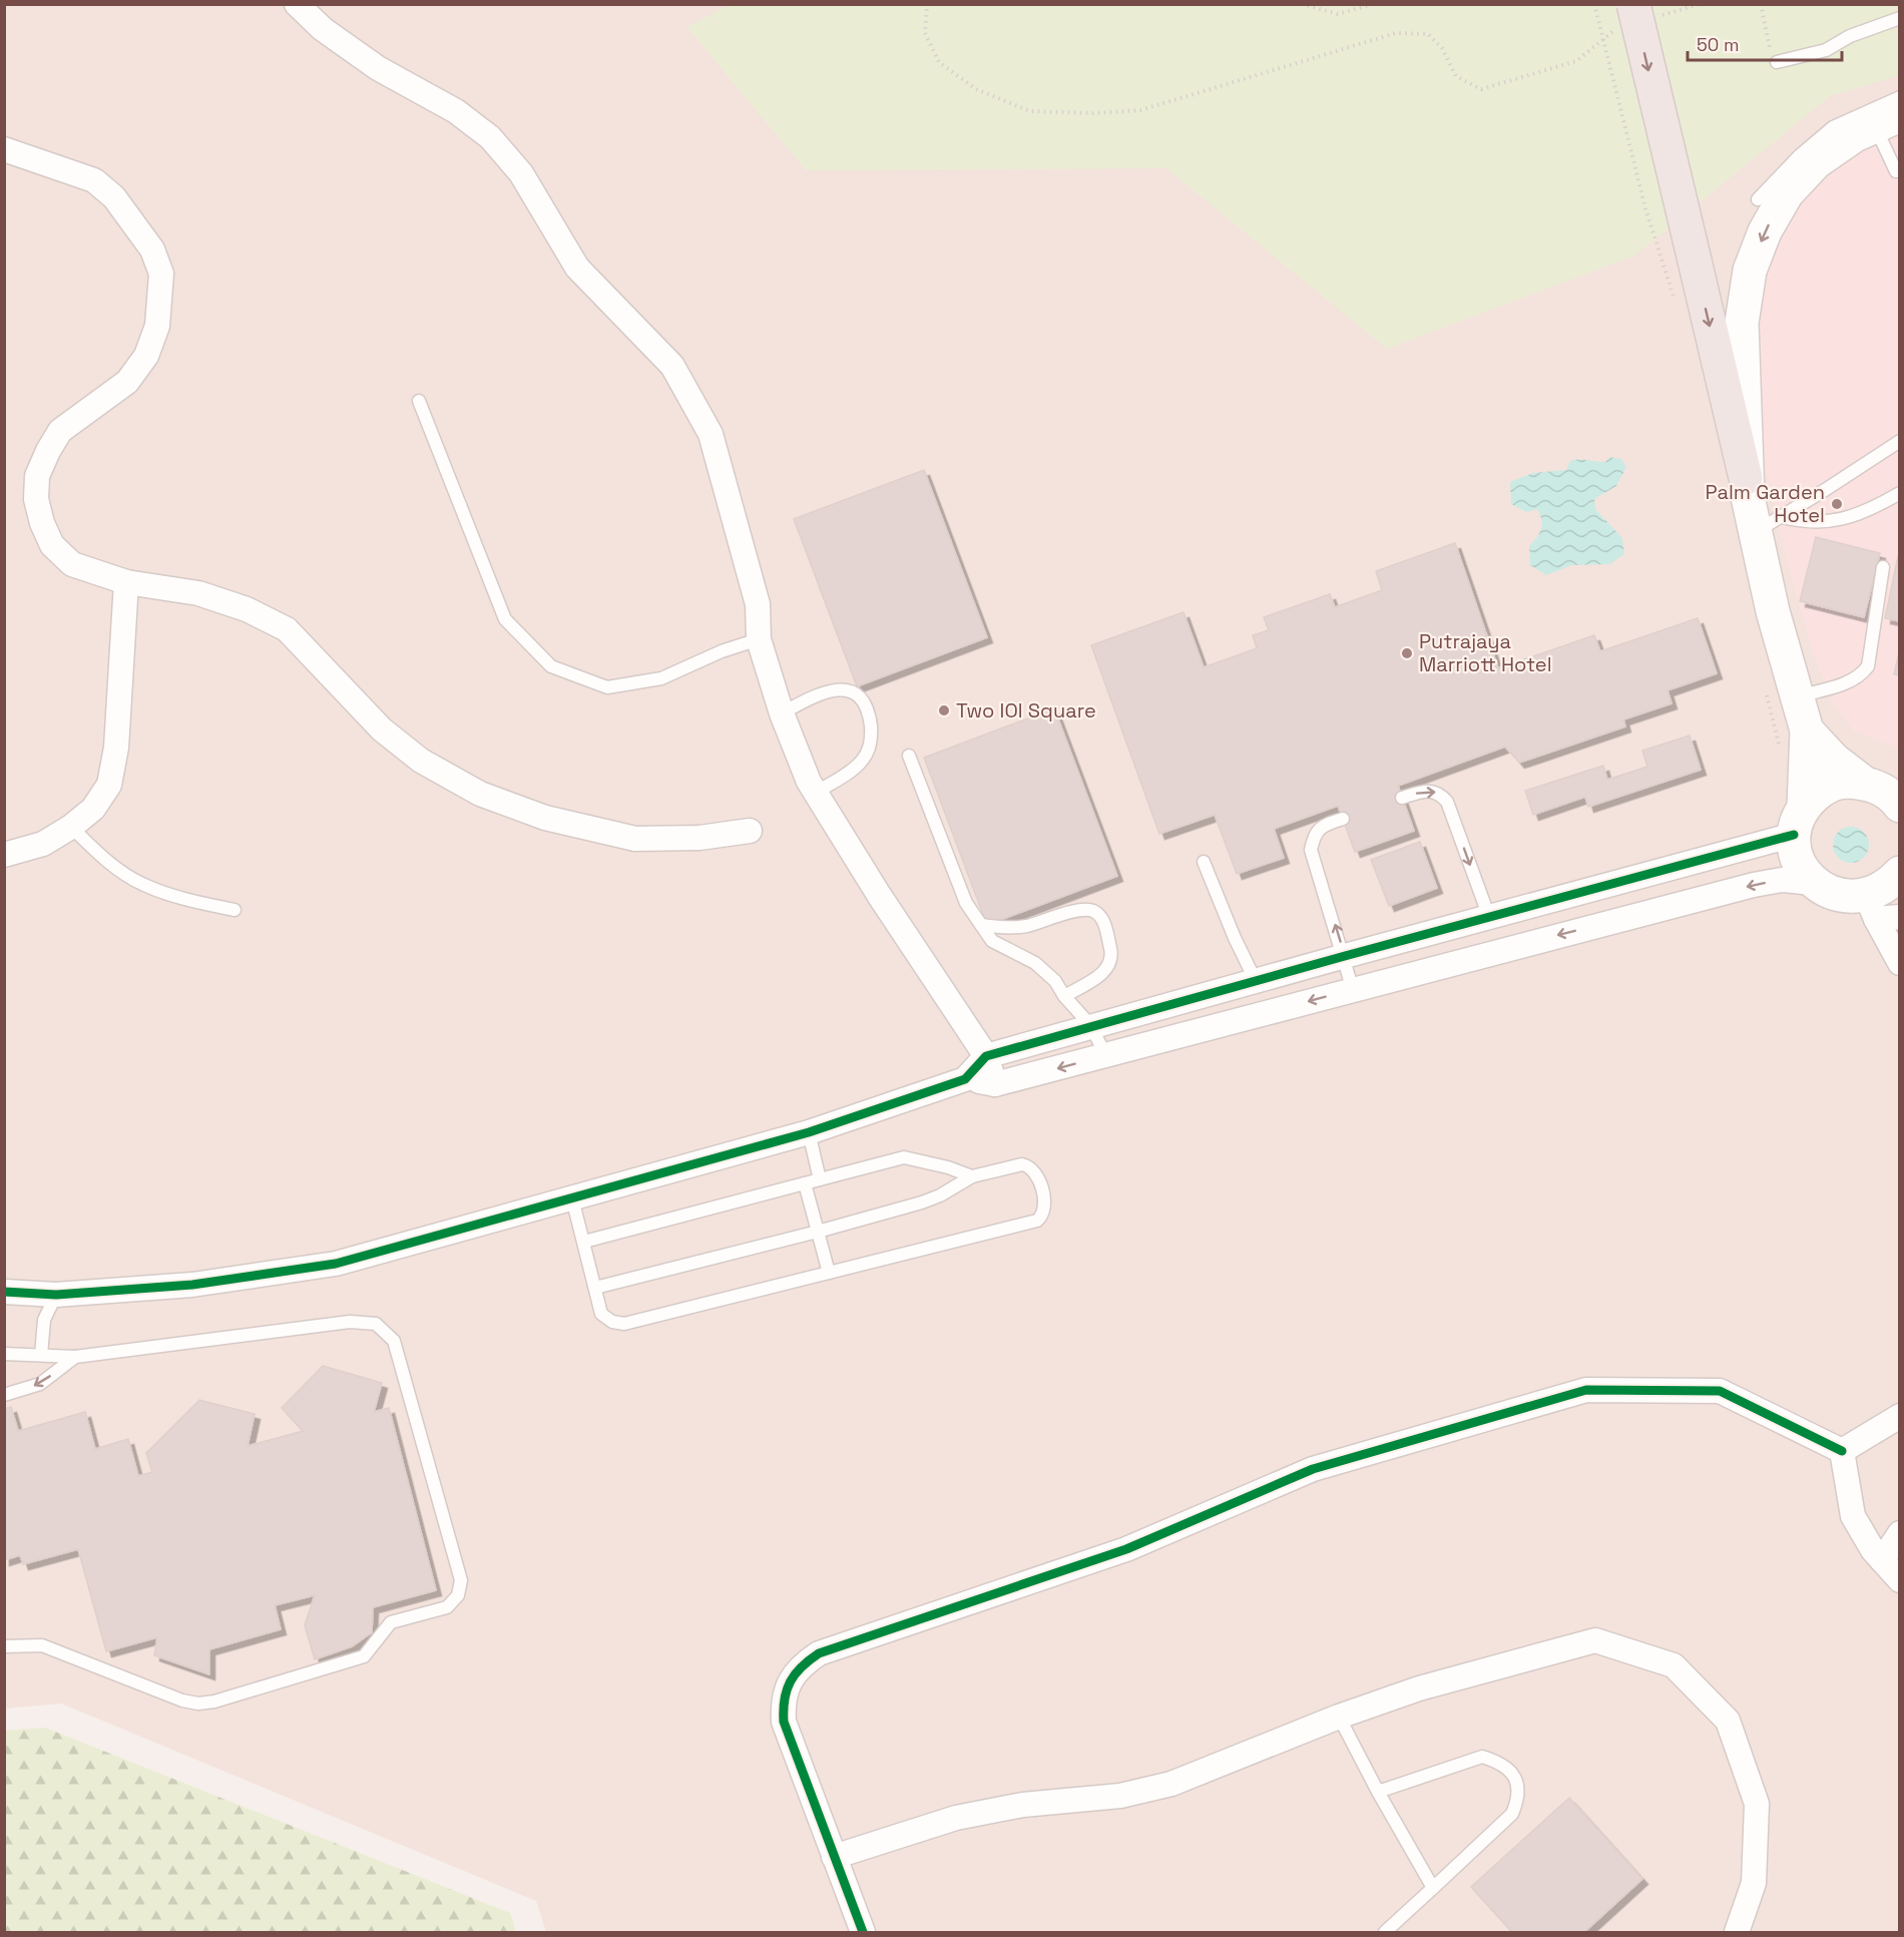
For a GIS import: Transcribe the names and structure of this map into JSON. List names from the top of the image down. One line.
{"places":["Palm Garden Hotel","Putrajaya Marriott Hotel","Two IOI Square"],"scale_bar":"50 m"}
